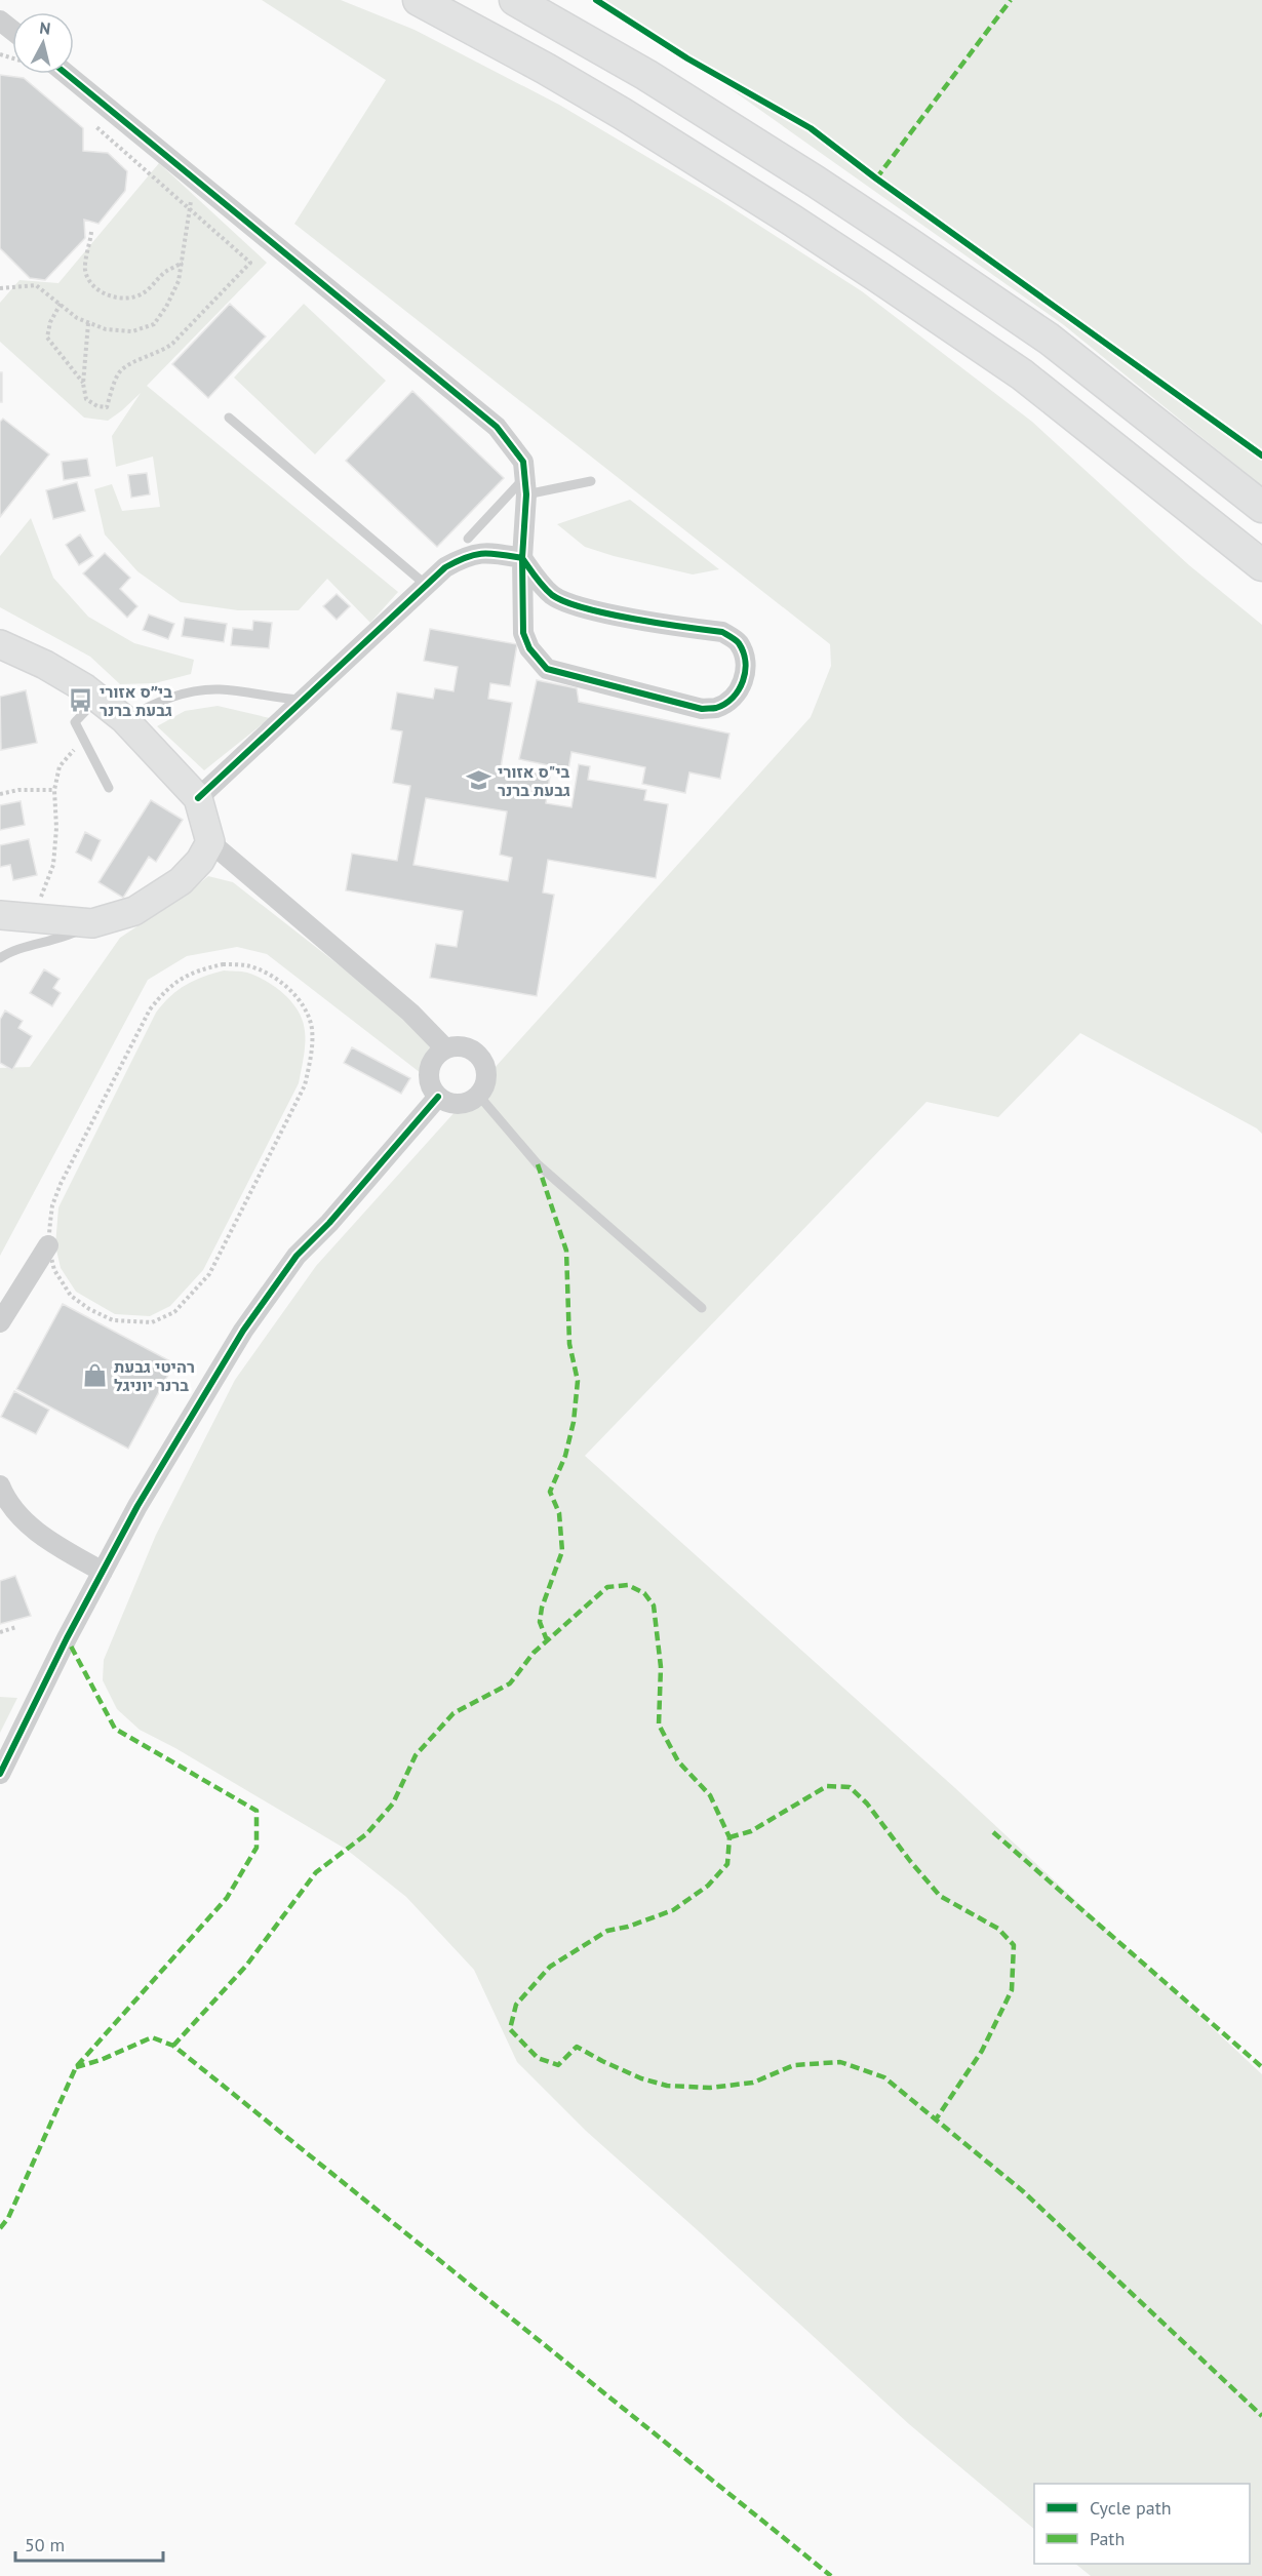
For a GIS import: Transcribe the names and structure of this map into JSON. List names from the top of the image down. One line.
{"places":{"bus stop":["בי״ס אזורי גבעת ברנר"],"school or university":["בי\"ס אזורי גבעת ברנר"],"shop":["רהיטי גבעת ברנר יוניגל"]},"legend":["Cycle path","Path"],"scale_bar":"50 m","north":"top"}
